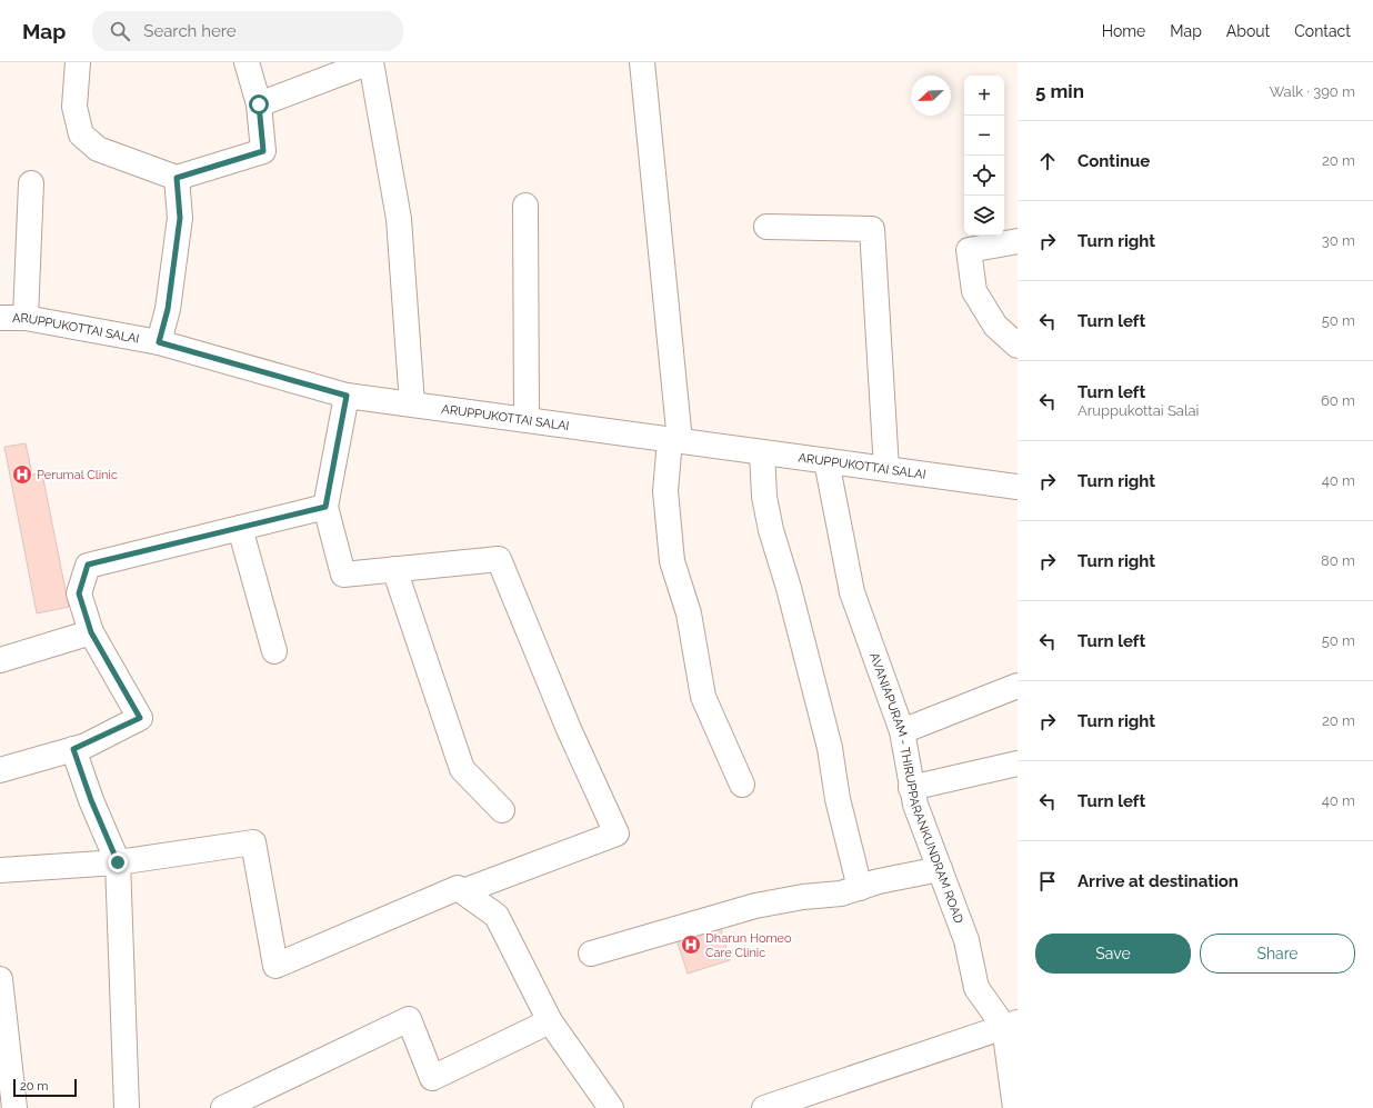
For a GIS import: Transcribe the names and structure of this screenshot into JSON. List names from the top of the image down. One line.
{"streets":{"street":["ARUPPUKOTTAI SALAI","AVANIAPURAM - THIRUPPARANKUNDRAM ROAD"]},"crossings":[["ARUPPUKOTTAI SALAI","AVANIAPURAM - THIRUPPARANKUNDRAM ROAD"]],"places":{"hospital":["Perumal Clinic","Dharun Homeo Care Clinic"]},"scale_bar":"20 m","north":"bottom left","page":{"header":"Map","search":"Search here","nav":["Home","Map","About","Contact"],"heading":["5 min","Walk · 390 m"],"map_buttons":["+","−"],"list":[["Continue","20 m"],["Turn right","30 m"],["Turn left","50 m"],["Turn left","Aruppukottai Salai","60 m"],["Turn right","40 m"],["Turn right","80 m"],["Turn left","50 m"],["Turn right","20 m"],["Turn left","40 m"],"Arrive at destination"],"buttons":["Save","Share"],"scale":"20 m"}}
